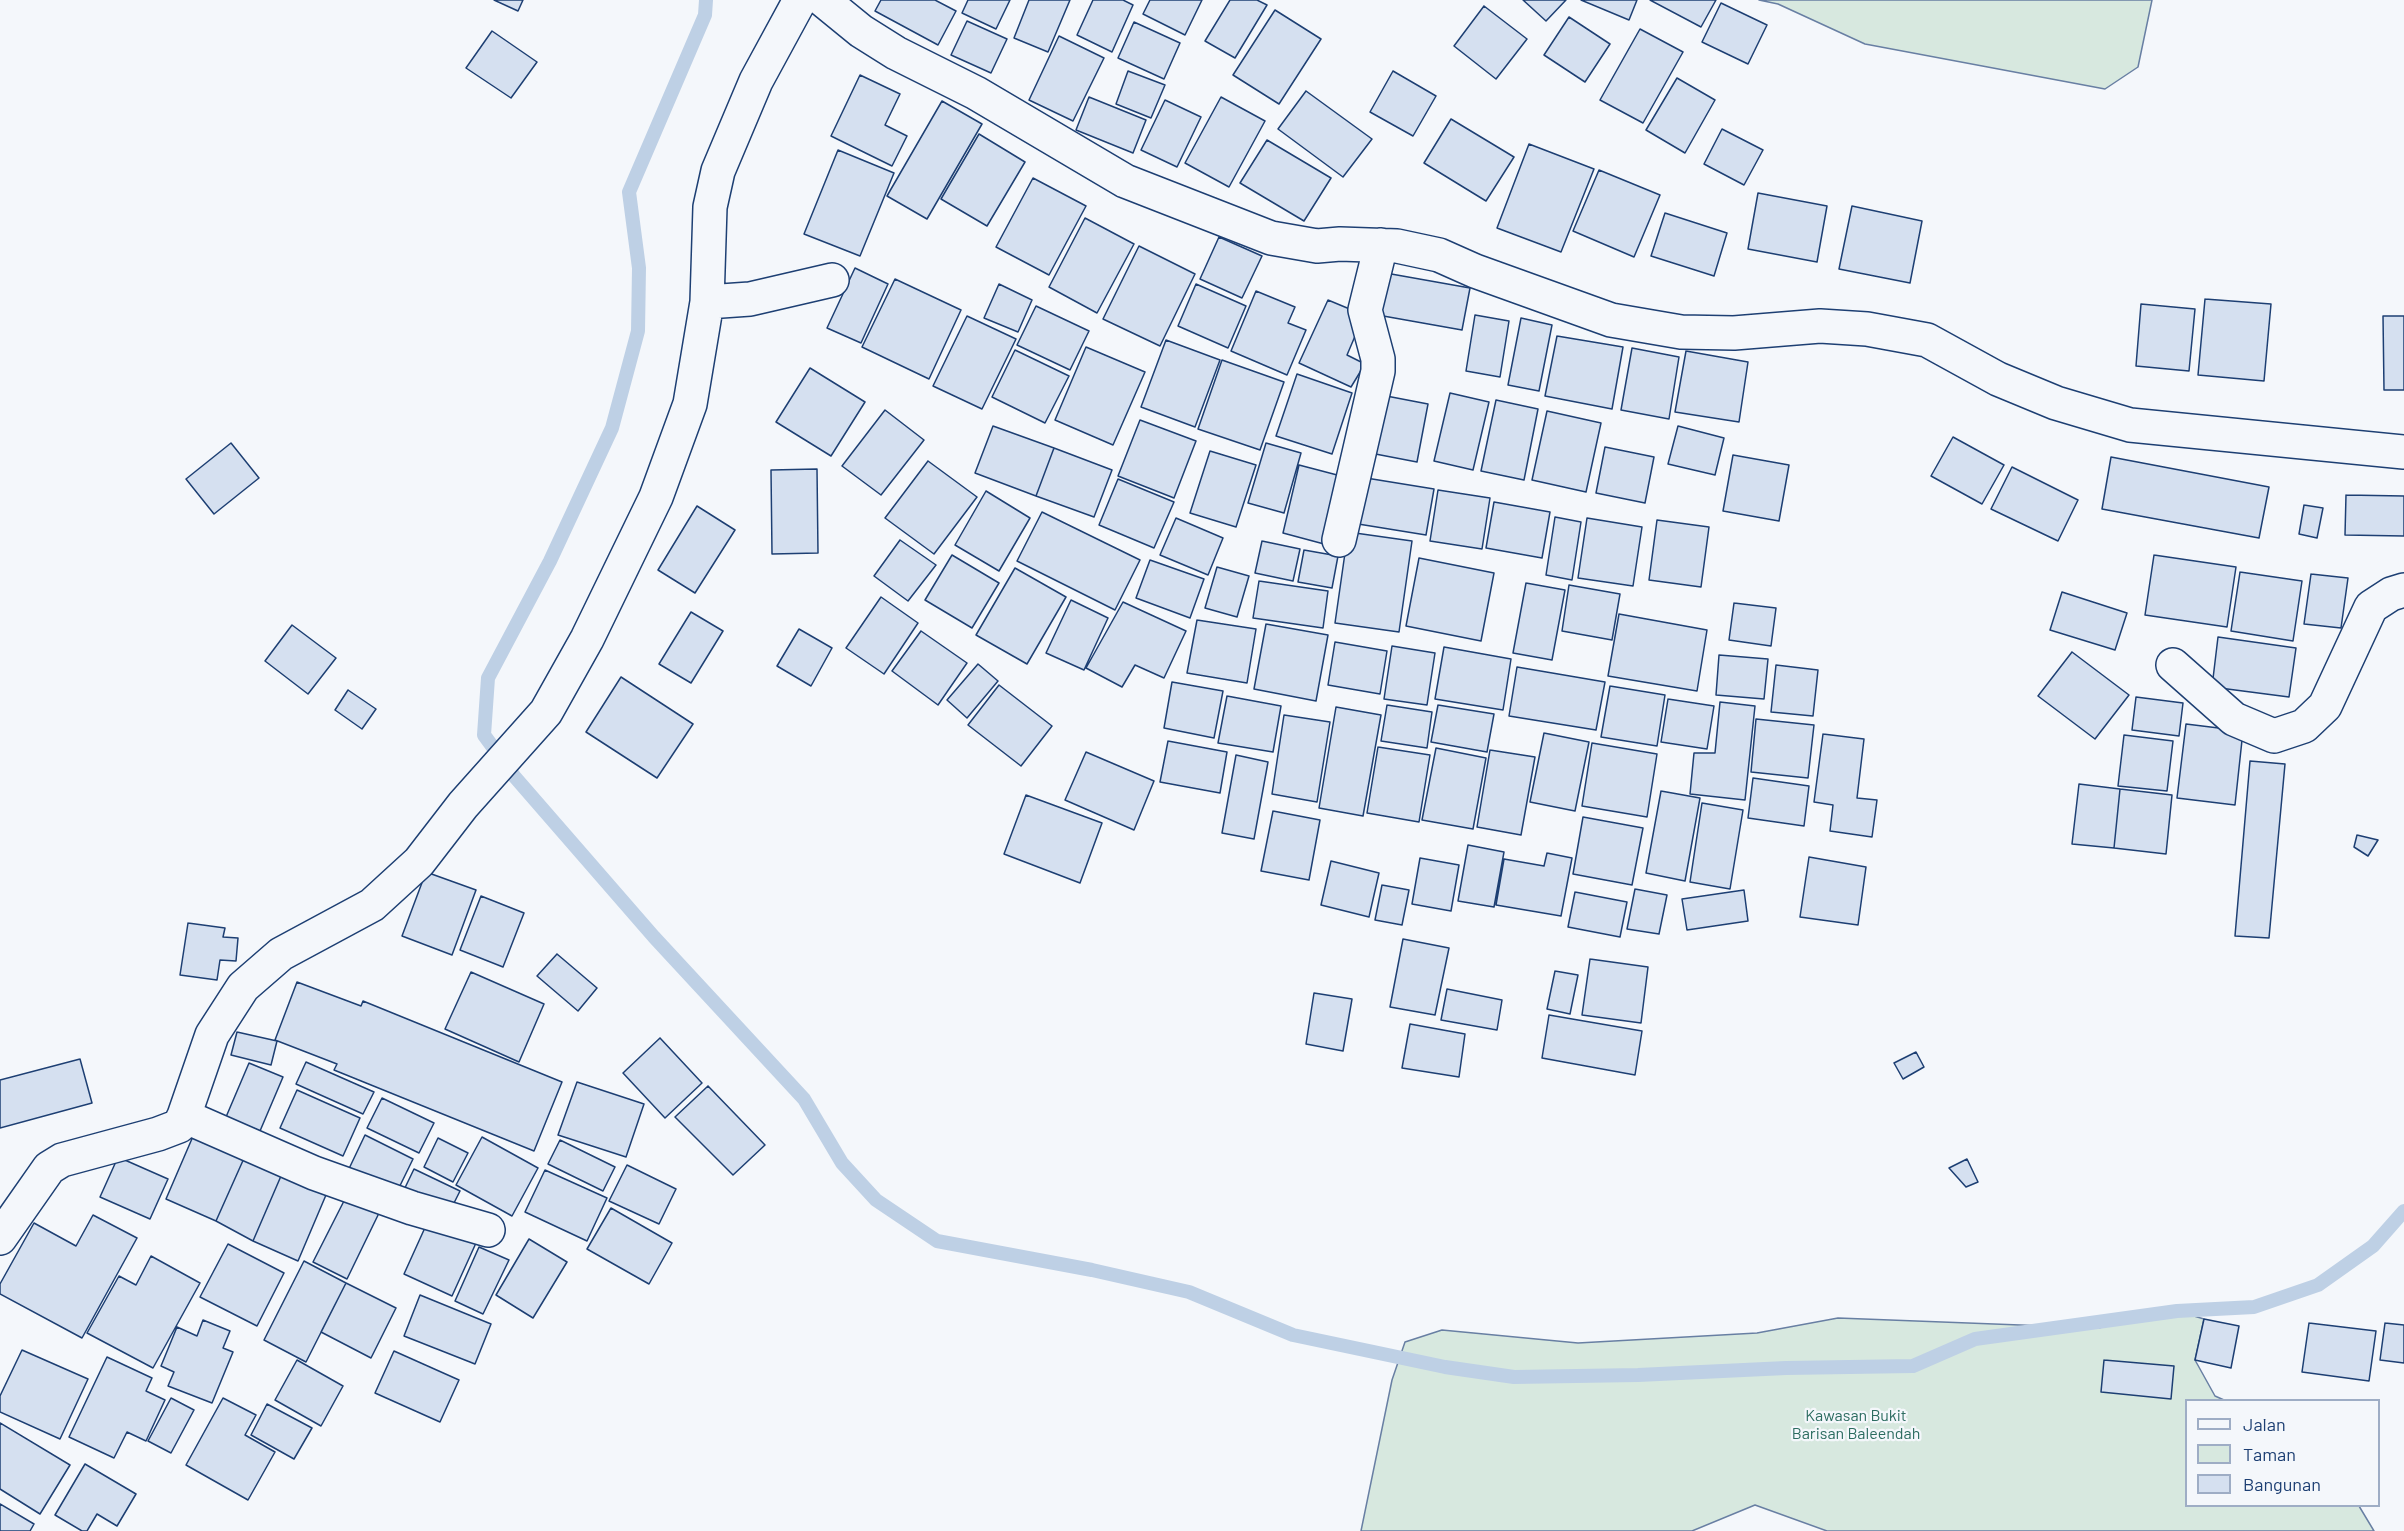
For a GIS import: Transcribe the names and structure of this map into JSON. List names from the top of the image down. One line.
{"parks":["Kawasan Bukit Barisan Baleendah"],"legend":["Jalan","Taman","Bangunan"]}
